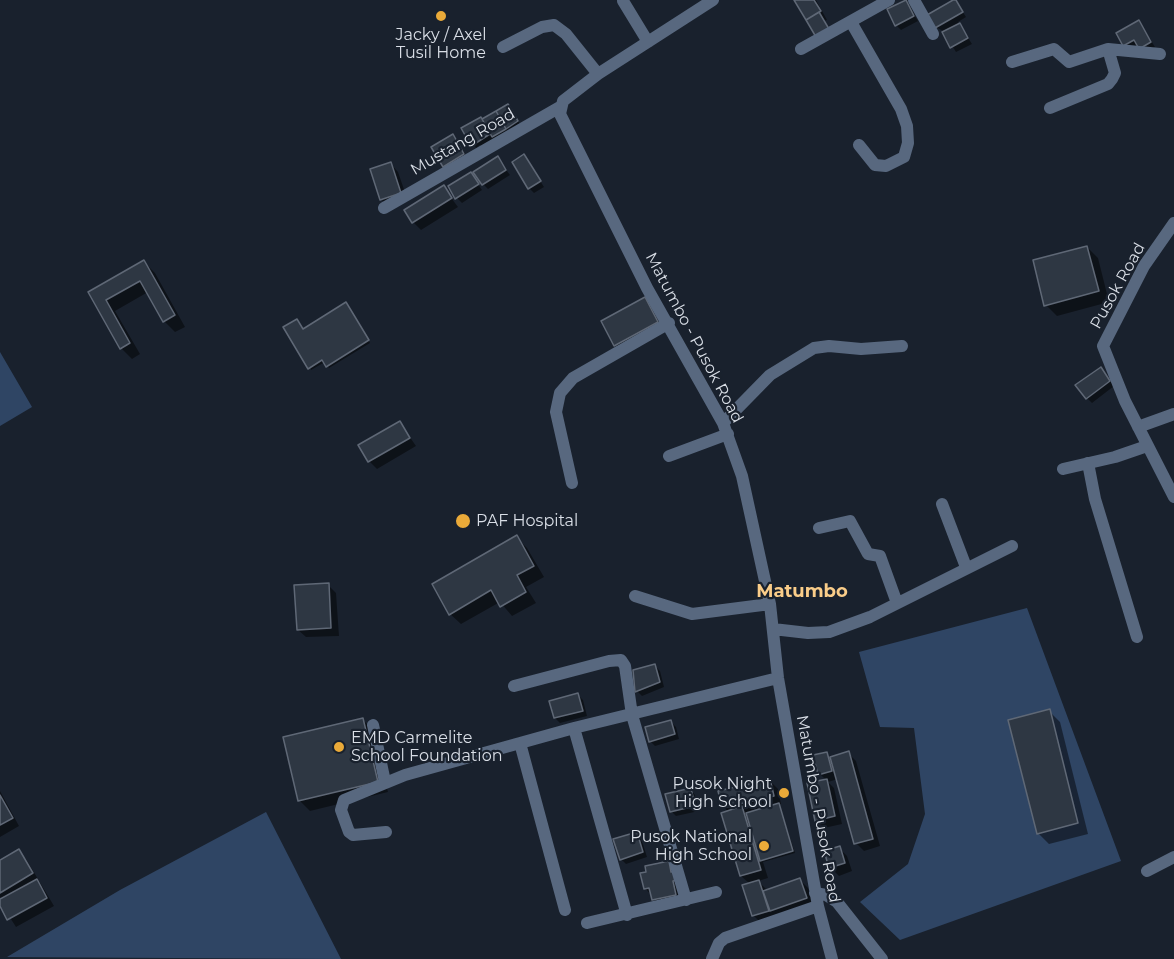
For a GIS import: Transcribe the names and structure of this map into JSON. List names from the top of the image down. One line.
{"streets":{"street":["Mustang Road","Pusok Road","Matumbo - Pusok Road"]},"crossings":[["Mustang Road","Matumbo - Pusok Road"]],"districts":["Matumbo"],"places":["Jacky / Axel Tusil Home","PAF Hospital","EMD Carmelite School Foundation","Pusok Night High School","Pusok National High School"]}
